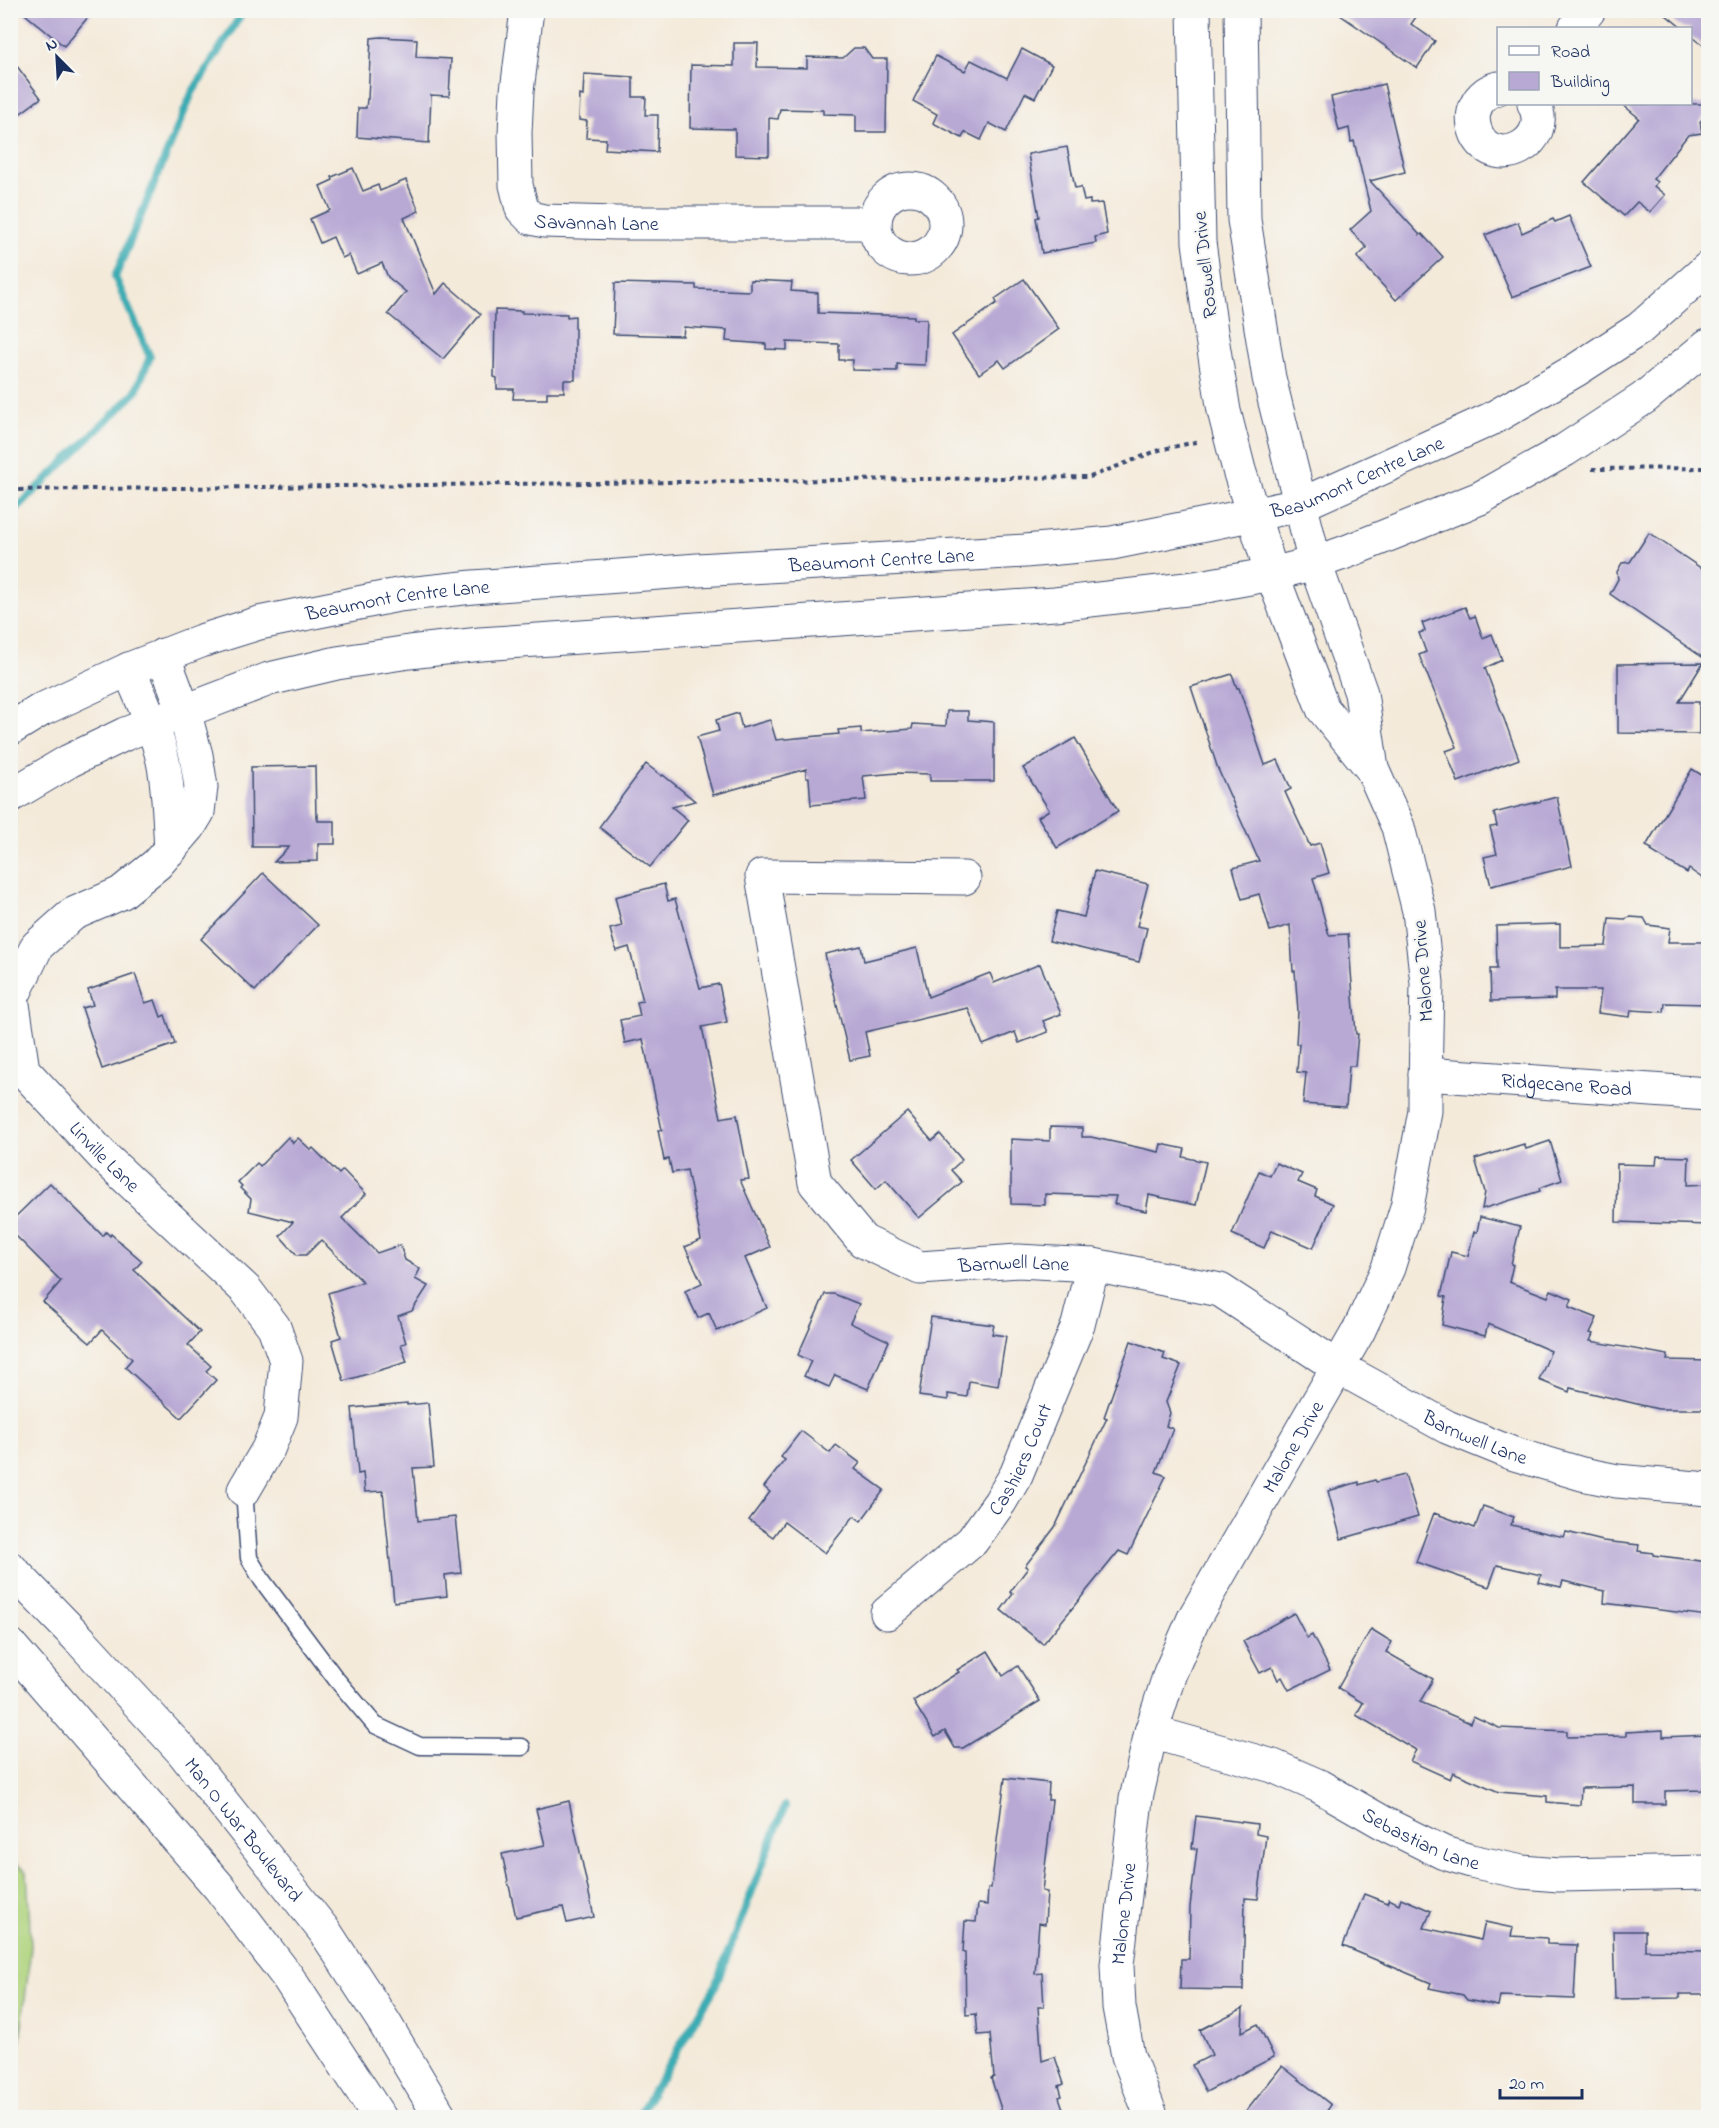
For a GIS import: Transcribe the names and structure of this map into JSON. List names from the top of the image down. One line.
{"streets":{"street":["Savannah Lane","Roswell Drive","Beaumont Centre Lane","Malone Drive","Ridgecane Road","Linville Lane","Barnwell Lane","Cashiers Court","Man O War Boulevard","Sebastian Lane"]},"crossings":[["Roswell Drive","Beaumont Centre Lane"],["Roswell Drive","Malone Drive"],["Beaumont Centre Lane","Malone Drive"],["Beaumont Centre Lane","Linville Lane"],["Malone Drive","Ridgecane Road"],["Malone Drive","Barnwell Lane"],["Malone Drive","Sebastian Lane"],["Barnwell Lane","Cashiers Court"]],"legend":["Road","Building"],"scale_bar":"20 m","north":"top left"}
